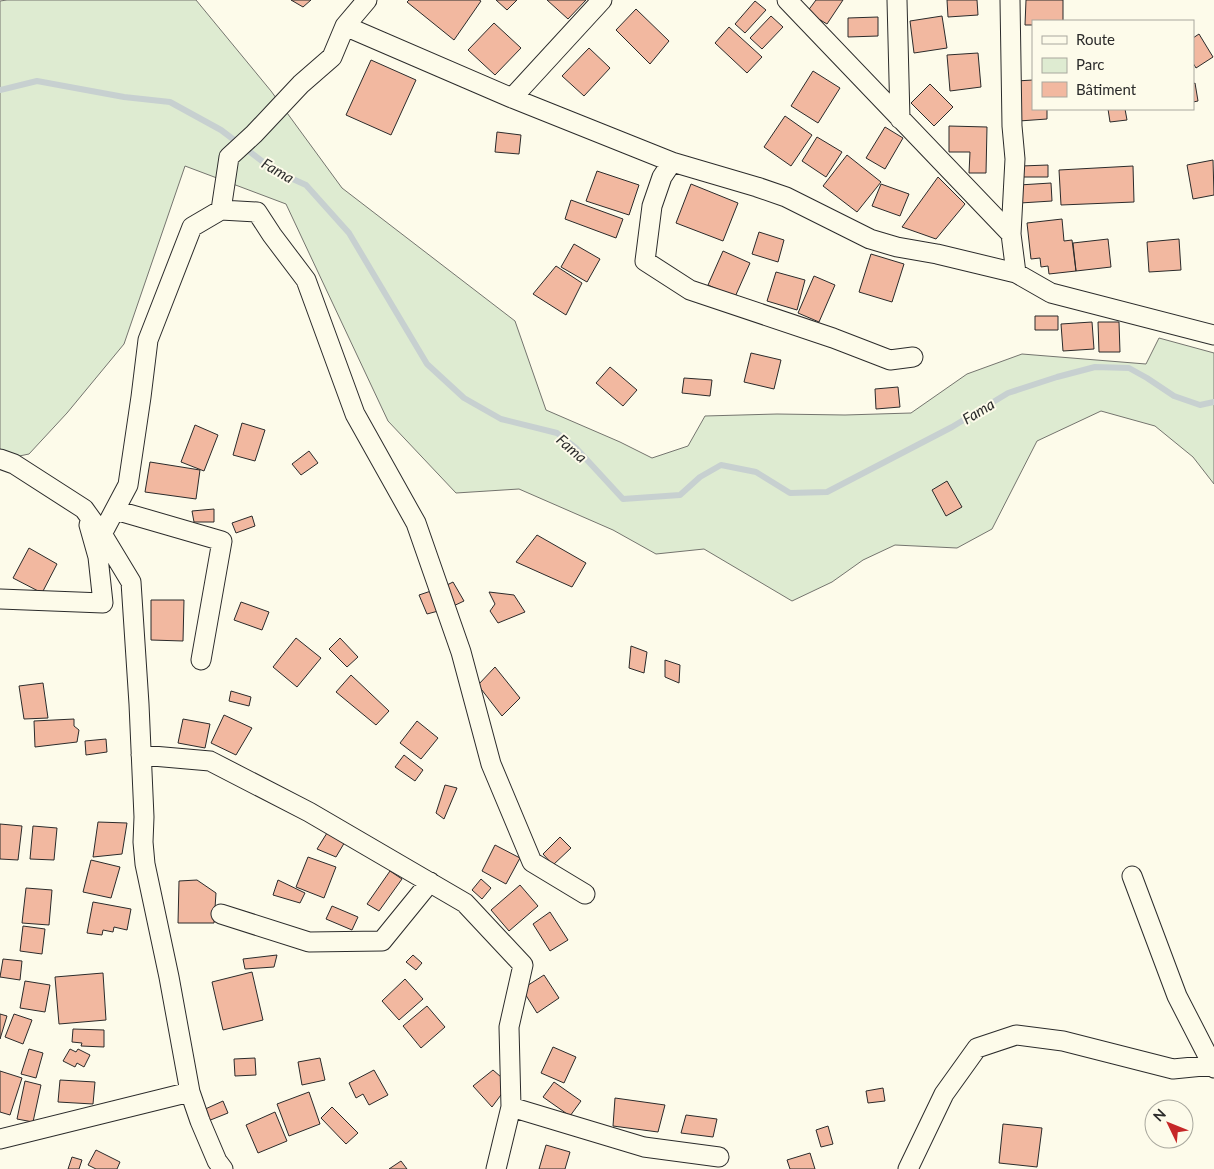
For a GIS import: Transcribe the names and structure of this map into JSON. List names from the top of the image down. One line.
{"water":["Fama"],"legend":["Route","Parc","Bâtiment"],"north":"top left"}
